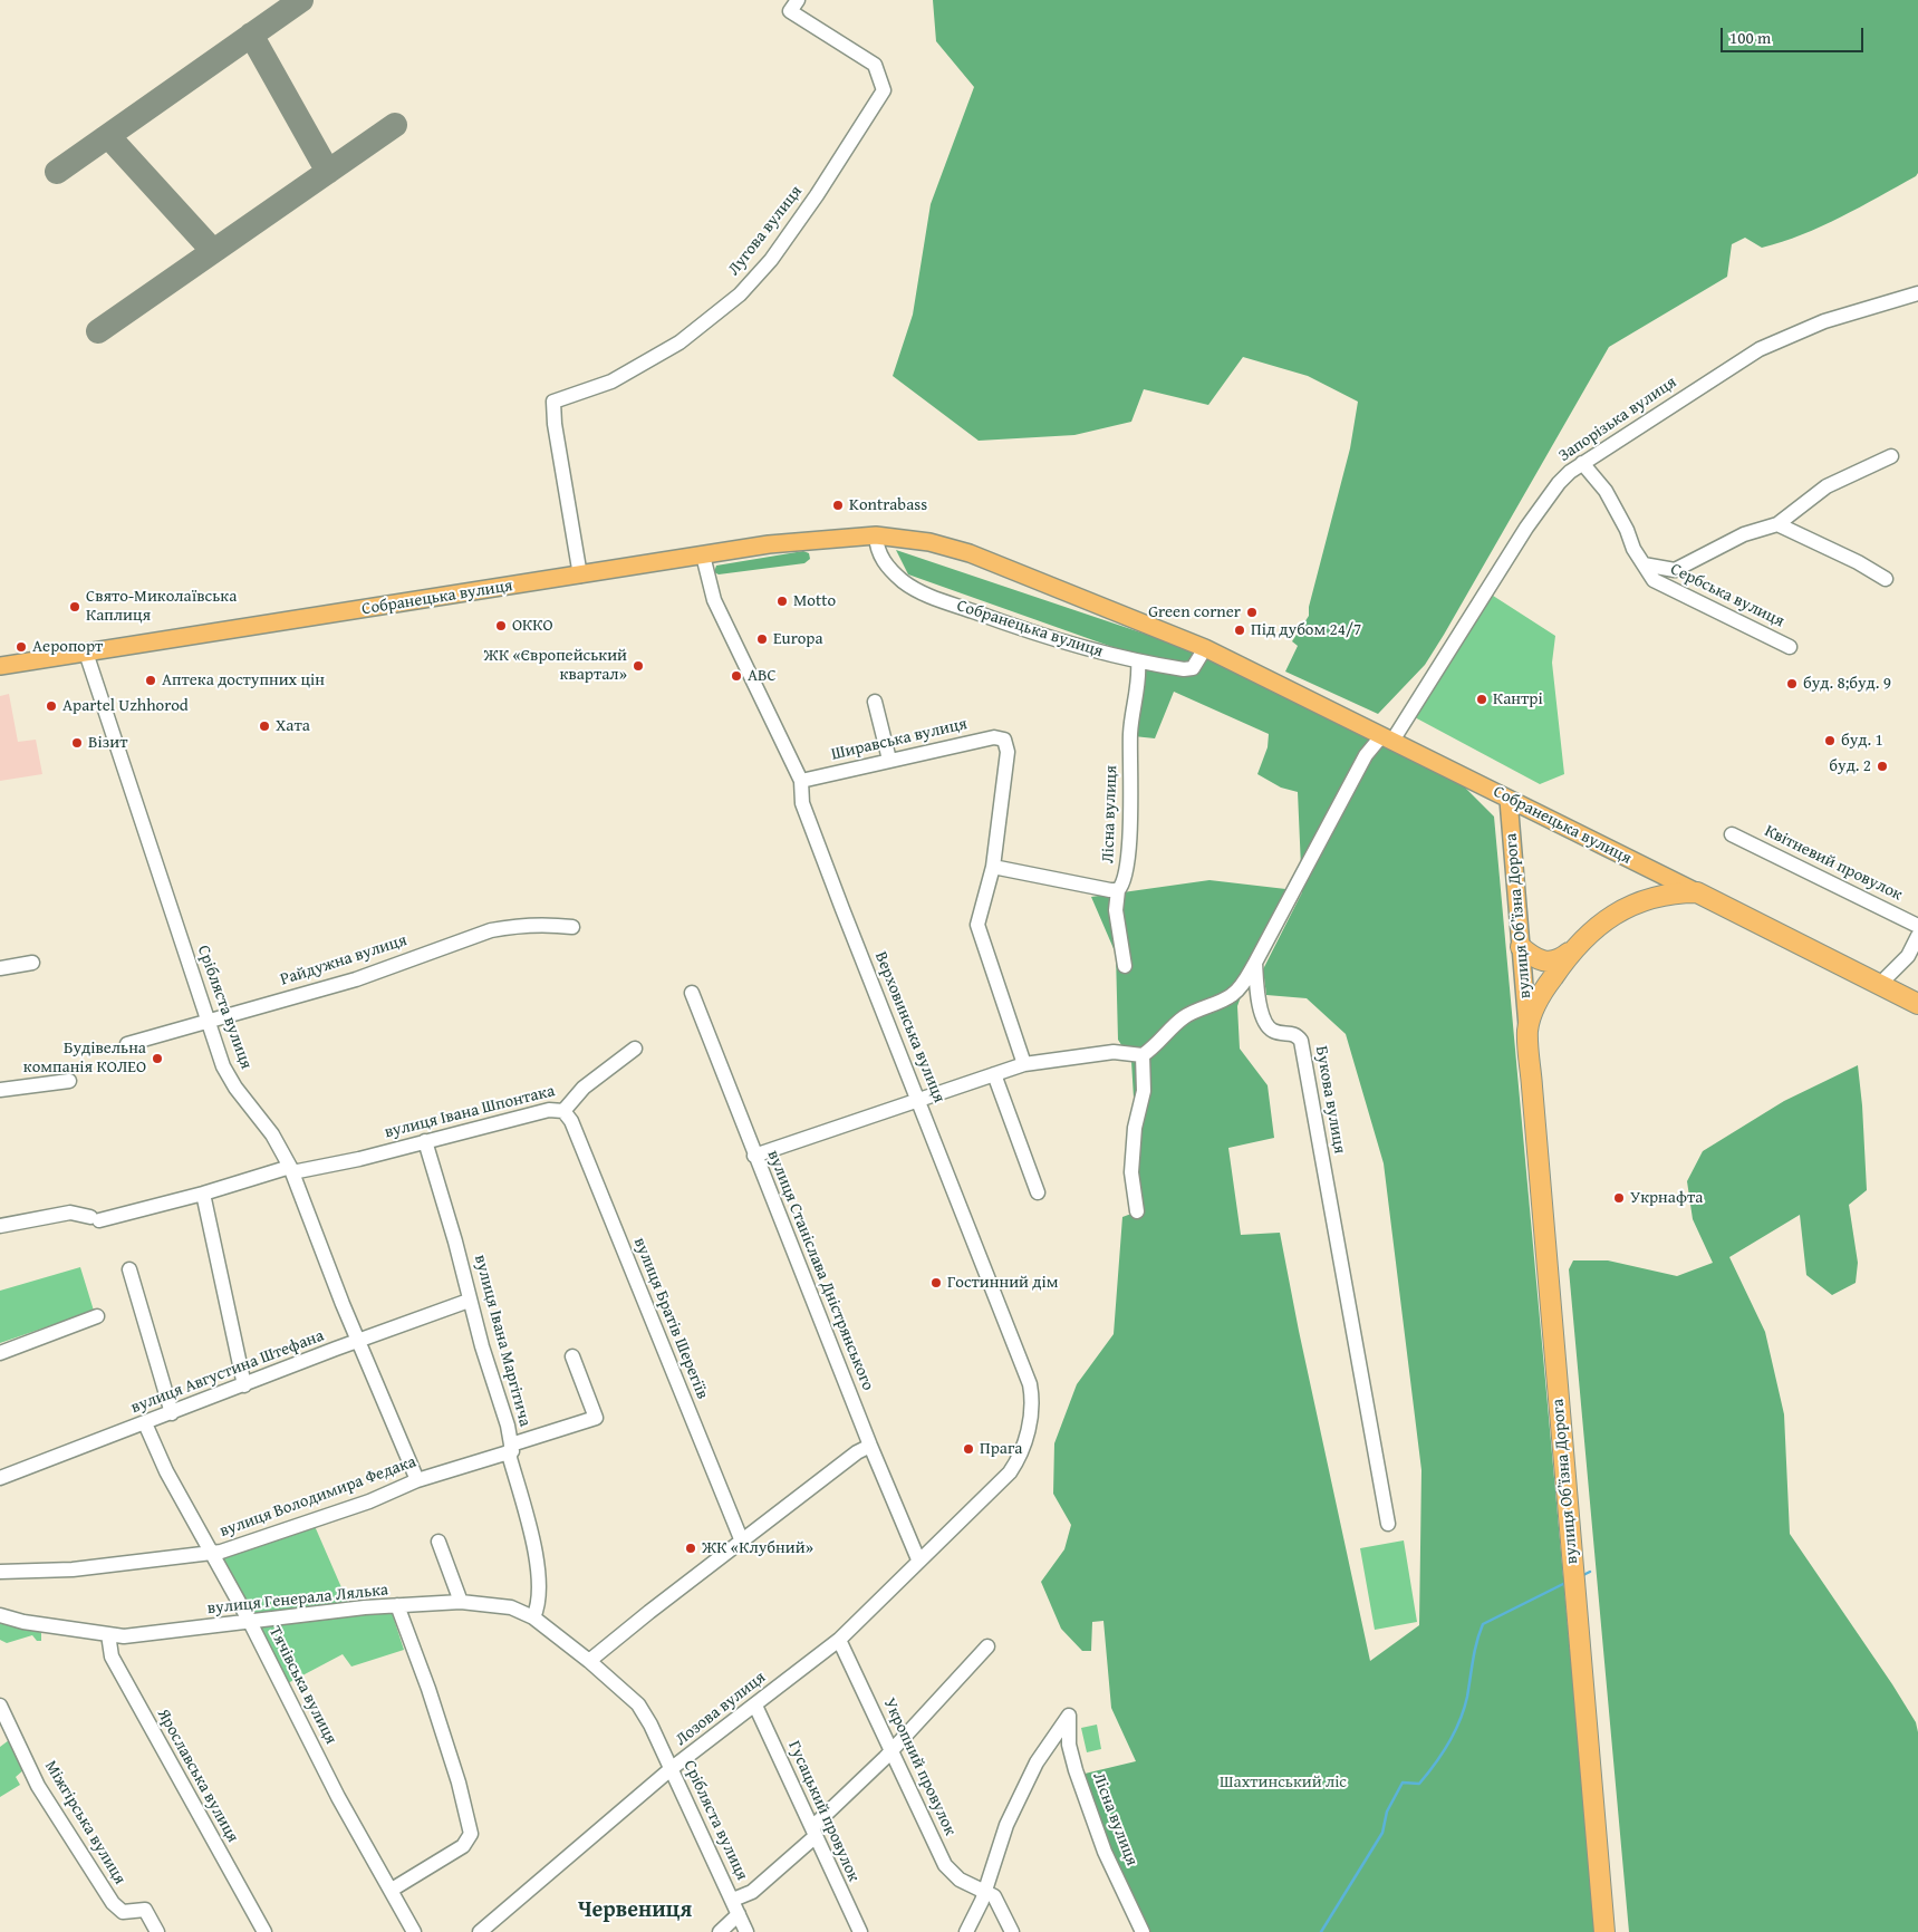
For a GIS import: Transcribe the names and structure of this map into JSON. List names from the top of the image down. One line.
{"streets":{"highway":["Собранецька вулиця","вулиця Обʼїзна Дорога"],"street":["Лугова вулиця","Запорізька вулиця","Сербська вулиця","Ширавська вулиця","Лісна вулиця","Квітневий провулок","Райдужна вулиця","Срібляста вулиця","Верховинська вулиця","Букова вулиця","вулиця Івана Шпонтака","вулиця Станіслава Дністрянського","вулиця Братів Шерегіїв","вулиця Івана Маргітича","вулиця Августина Штефана","вулиця Володимира Федака","вулиця Генерала Лялька","Тячівська вулиця","Лозова вулиця","Укропний провулок","Ярославська вулиця","Гусацький провулок","Міжгірська вулиця"]},"crossings":[["Лугова вулиця","Собранецька вулиця"],["Запорізька вулиця","Сербська вулиця"],["Запорізька вулиця","Собранецька вулиця"],["Собранецька вулиця","Лісна вулиця"],["Собранецька вулиця","вулиця Обʼїзна Дорога"],["Собранецька вулиця","Срібляста вулиця"],["Собранецька вулиця","Верховинська вулиця"],["Ширавська вулиця","Верховинська вулиця"],["Лісна вулиця","Укропний провулок"],["Райдужна вулиця","Срібляста вулиця"],["Срібляста вулиця","вулиця Івана Шпонтака"],["Срібляста вулиця","вулиця Івана Маргітича"],["Срібляста вулиця","вулиця Августина Штефана"],["Срібляста вулиця","вулиця Володимира Федака"],["Срібляста вулиця","вулиця Генерала Лялька"],["Срібляста вулиця","Лозова вулиця"],["Верховинська вулиця","Лозова вулиця"],["вулиця Івана Шпонтака","вулиця Братів Шерегіїв"],["вулиця Івана Шпонтака","вулиця Івана Маргітича"],["вулиця Станіслава Дністрянського","Лозова вулиця"],["вулиця Івана Маргітича","вулиця Августина Штефана"],["вулиця Івана Маргітича","вулиця Володимира Федака"],["вулиця Августина Штефана","Тячівська вулиця"],["вулиця Володимира Федака","Тячівська вулиця"],["вулиця Генерала Лялька","Тячівська вулиця"],["вулиця Генерала Лялька","Ярославська вулиця"],["Лозова вулиця","Укропний провулок"],["Лозова вулиця","Гусацький провулок"]],"districts":["Червениця"],"parks":["Шахтинський ліс"],"places":["Kontrabass","Motto","Свято-Миколаївська Каплиця","Green corner","ОККО","Під дубом 24/7","Europa","Аеропорт","ЖК «Європейський квартал»","ABC","Аптека доступних цін","буд. 8;буд. 9","Кантрі","Apartel Uzhhorod","Хата","буд. 1","Візит","буд. 2","Будівельна компанія КОЛЕО","Укрнафта","Гостинний дім","Прага","ЖК «Клубний»"],"scale_bar":"100 m"}
